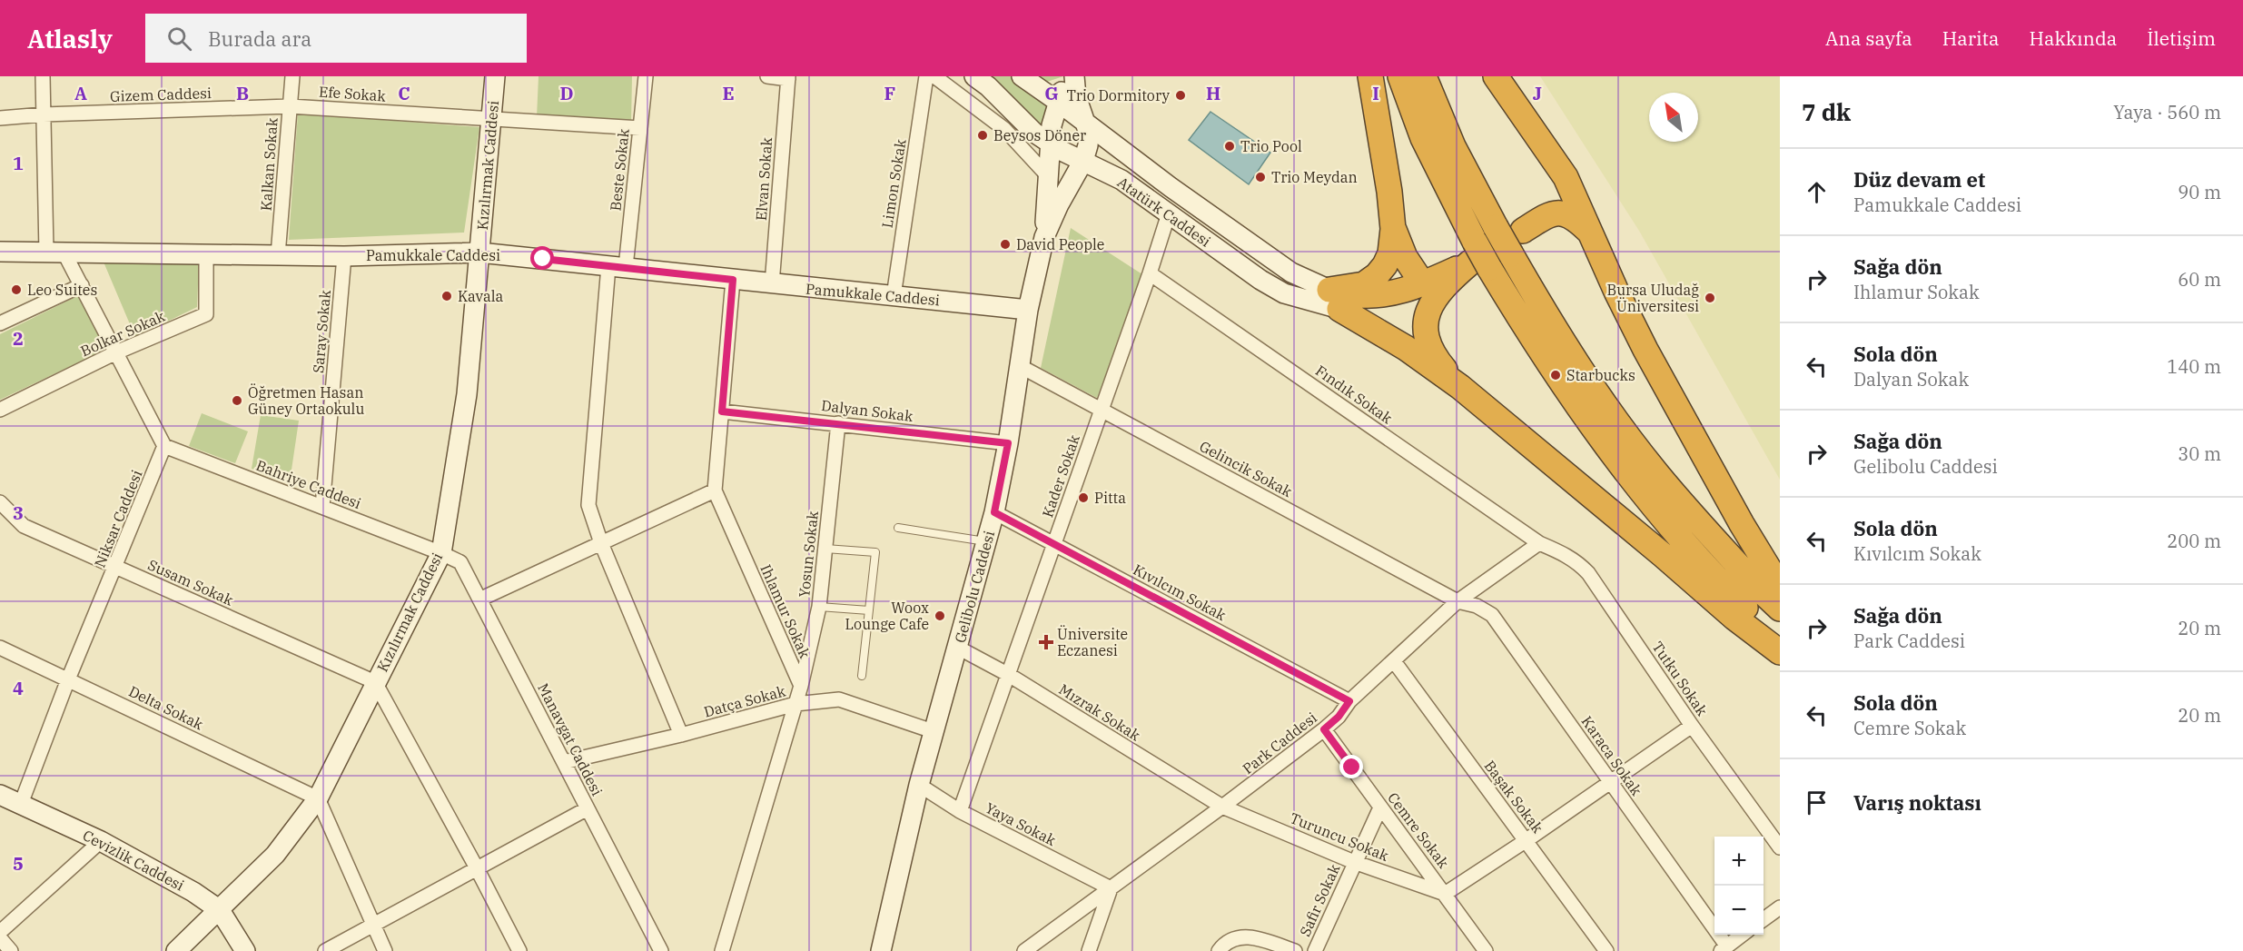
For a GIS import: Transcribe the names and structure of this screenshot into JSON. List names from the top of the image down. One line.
{"streets":{"street":["Efe Sokak","Gizem Caddesi","Kalkan Sokak","Kızılırmak Caddesi","Beste Sokak","Elvan Sokak","Limon Sokak","Atatürk Caddesi","Pamukkale Caddesi","Saray Sokak","Bolkar Sokak","Fındık Sokak","Dalyan Sokak","Gelincik Sokak","Kader Sokak","Bahriye Caddesi","Niksar Caddesi","Yosun Sokak","Susam Sokak","Gelibolu Caddesi","Kıvılcım Sokak","Ihlamur Sokak","Tutku Sokak","Datça Sokak","Delta Sokak","Mızrak Sokak","Manavgat Caddesi","Park Caddesi","Karaca Sokak","Başak Sokak","Yaya Sokak","Cemre Sokak","Turuncu Sokak","Cevizlik Caddesi","Safir Sokak"]},"crossings":[["Efe Sokak","Gizem Caddesi"],["Efe Sokak","Kalkan Sokak"],["Efe Sokak","Kızılırmak Caddesi"],["Efe Sokak","Beste Sokak"],["Gizem Caddesi","Kalkan Sokak"],["Kalkan Sokak","Pamukkale Caddesi"],["Kızılırmak Caddesi","Pamukkale Caddesi"],["Kızılırmak Caddesi","Bahriye Caddesi"],["Kızılırmak Caddesi","Susam Sokak"],["Kızılırmak Caddesi","Delta Sokak"],["Kızılırmak Caddesi","Manavgat Caddesi"],["Kızılırmak Caddesi","Cevizlik Caddesi"],["Beste Sokak","Pamukkale Caddesi"],["Beste Sokak","Datça Sokak"],["Elvan Sokak","Pamukkale Caddesi"],["Limon Sokak","Pamukkale Caddesi"],["Atatürk Caddesi","Kader Sokak"],["Atatürk Caddesi","Gelibolu Caddesi"],["Pamukkale Caddesi","Saray Sokak"],["Pamukkale Caddesi","Bolkar Sokak"],["Pamukkale Caddesi","Gelibolu Caddesi"],["Pamukkale Caddesi","Ihlamur Sokak"],["Saray Sokak","Bahriye Caddesi"],["Fındık Sokak","Kader Sokak"],["Fındık Sokak","Tutku Sokak"],["Fındık Sokak","Park Caddesi"],["Dalyan Sokak","Yosun Sokak"],["Dalyan Sokak","Gelibolu Caddesi"],["Dalyan Sokak","Ihlamur Sokak"],["Gelincik Sokak","Kader Sokak"],["Gelincik Sokak","Gelibolu Caddesi"],["Gelincik Sokak","Park Caddesi"],["Gelincik Sokak","Karaca Sokak"],["Kader Sokak","Kıvılcım Sokak"],["Kader Sokak","Mızrak Sokak"],["Kader Sokak","Yaya Sokak"],["Bahriye Caddesi","Niksar Caddesi"],["Bahriye Caddesi","Manavgat Caddesi"],["Niksar Caddesi","Susam Sokak"],["Niksar Caddesi","Delta Sokak"],["Niksar Caddesi","Cevizlik Caddesi"],["Yosun Sokak","Ihlamur Sokak"],["Gelibolu Caddesi","Kıvılcım Sokak"],["Gelibolu Caddesi","Datça Sokak"],["Gelibolu Caddesi","Mızrak Sokak"],["Gelibolu Caddesi","Yaya Sokak"],["Kıvılcım Sokak","Park Caddesi"],["Tutku Sokak","Park Caddesi"],["Datça Sokak","Manavgat Caddesi"],["Mızrak Sokak","Park Caddesi"],["Mızrak Sokak","Turuncu Sokak"],["Park Caddesi","Karaca Sokak"],["Park Caddesi","Başak Sokak"],["Park Caddesi","Yaya Sokak"],["Park Caddesi","Cemre Sokak"],["Park Caddesi","Turuncu Sokak"],["Cemre Sokak","Turuncu Sokak"],["Cemre Sokak","Safir Sokak"],["Turuncu Sokak","Safir Sokak"]],"places":{"other":["Trio Dormitory","Beysos Döner","Trio Pool","Trio Meydan","David People","Leo Suites","Kavala","Bursa Uludağ Üniversitesi","Starbucks","Öğretmen Hasan Güney Ortaokulu","Pitta","Woox Lounge Cafe"],"health":["Üniversite Eczanesi"]},"north":"top left","page":{"header":"Atlasly","search":"Burada ara","nav":["Ana sayfa","Harita","Hakkında","İletişim"],"heading":["7 dk","Yaya · 560 m"],"list":[["Düz devam et","Pamukkale Caddesi","90 m"],["Sağa dön","Ihlamur Sokak","60 m"],["Sola dön","Dalyan Sokak","140 m"],["Sağa dön","Gelibolu Caddesi","30 m"],["Sola dön","Kıvılcım Sokak","200 m"],["Sağa dön","Park Caddesi","20 m"],["Sola dön","Cemre Sokak","20 m"],"Varış noktası"],"map_buttons":["+","−"]},"grid":{"columns":["A","B","C","D","E","F","G","H","I","J"],"rows":["1","2","3","4","5"]}}
